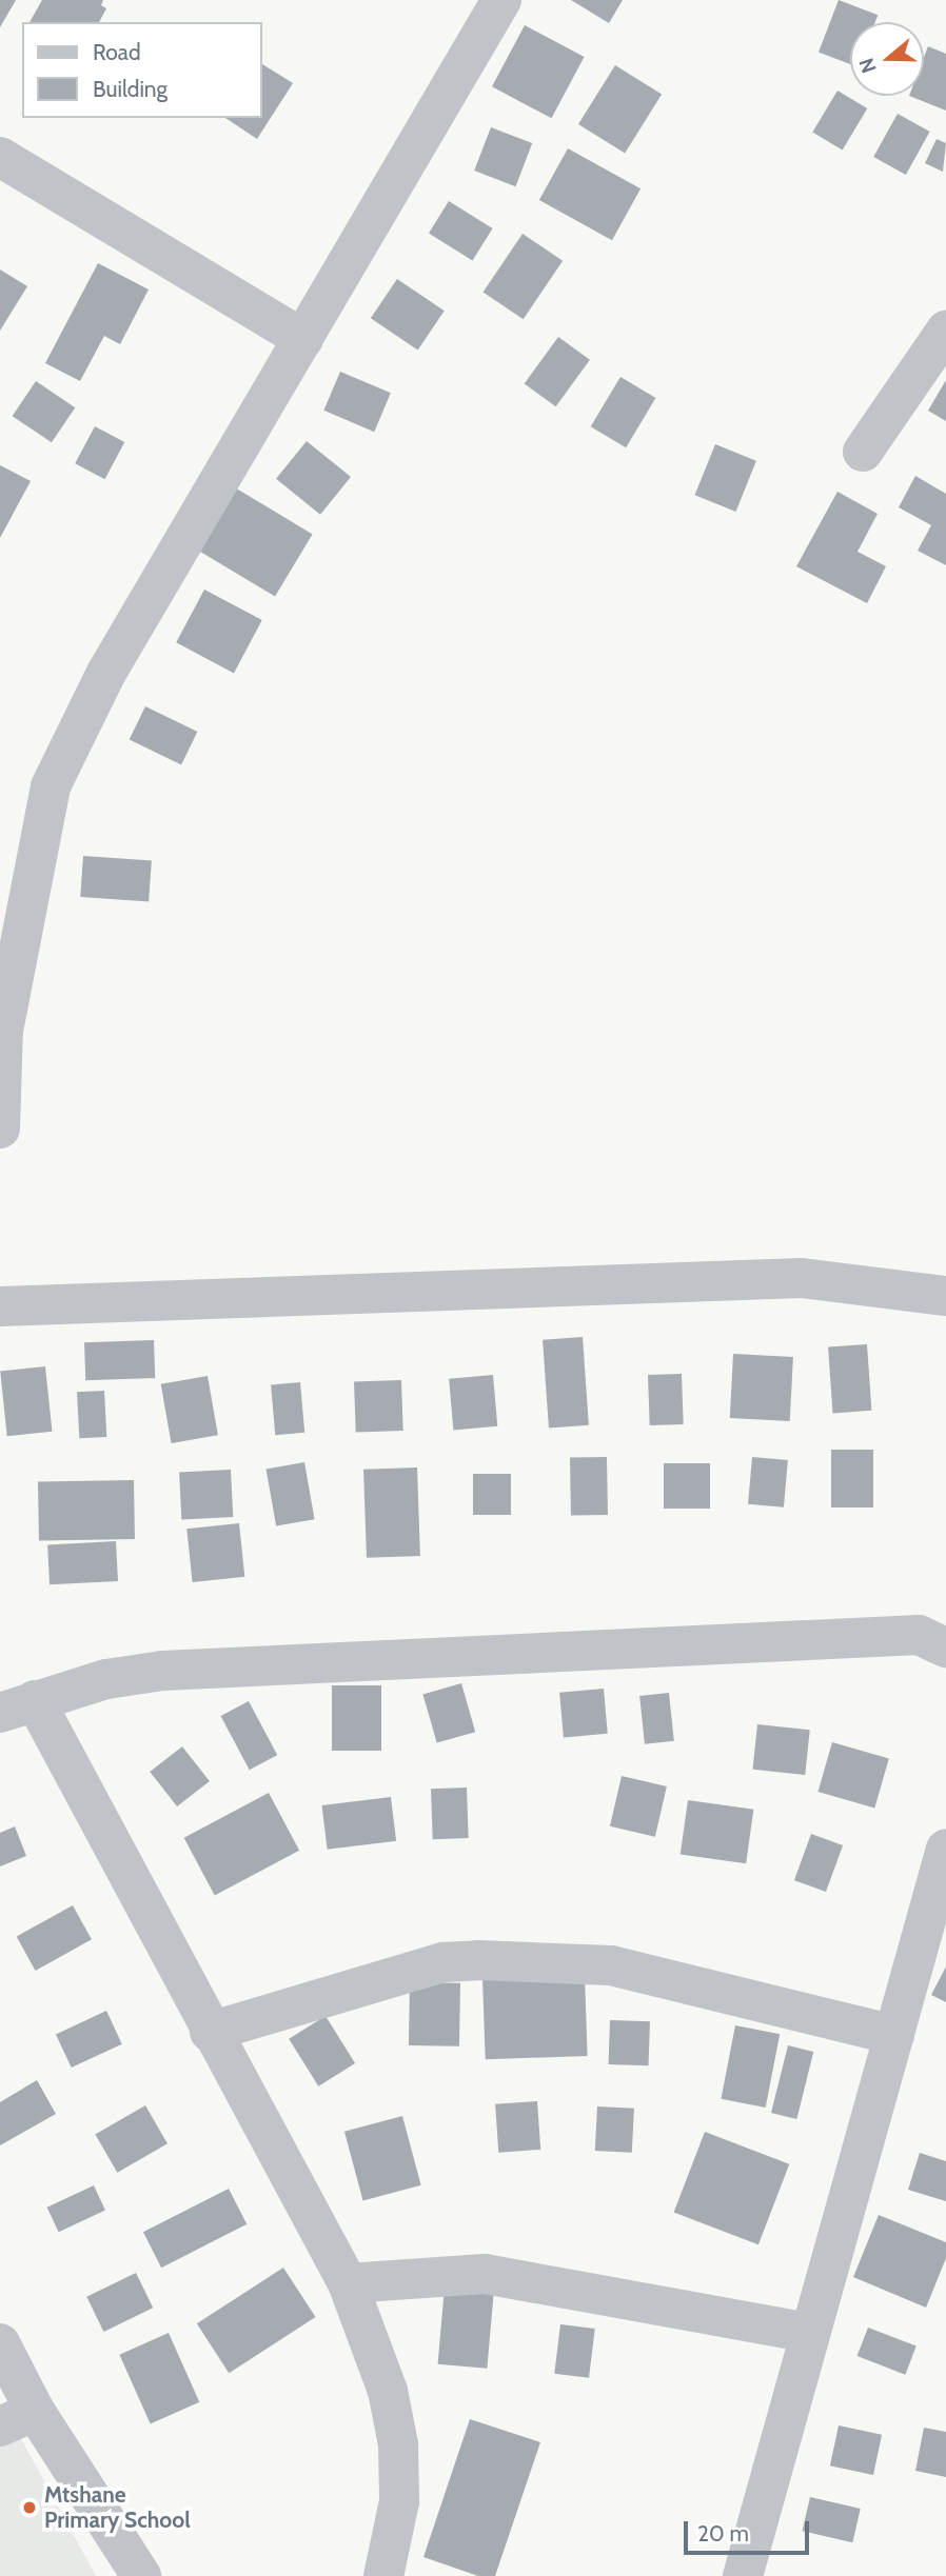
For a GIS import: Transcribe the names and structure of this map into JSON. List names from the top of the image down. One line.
{"places":["Mtshane Primary School"],"legend":["Road","Building"],"scale_bar":"20 m","north":"left"}
